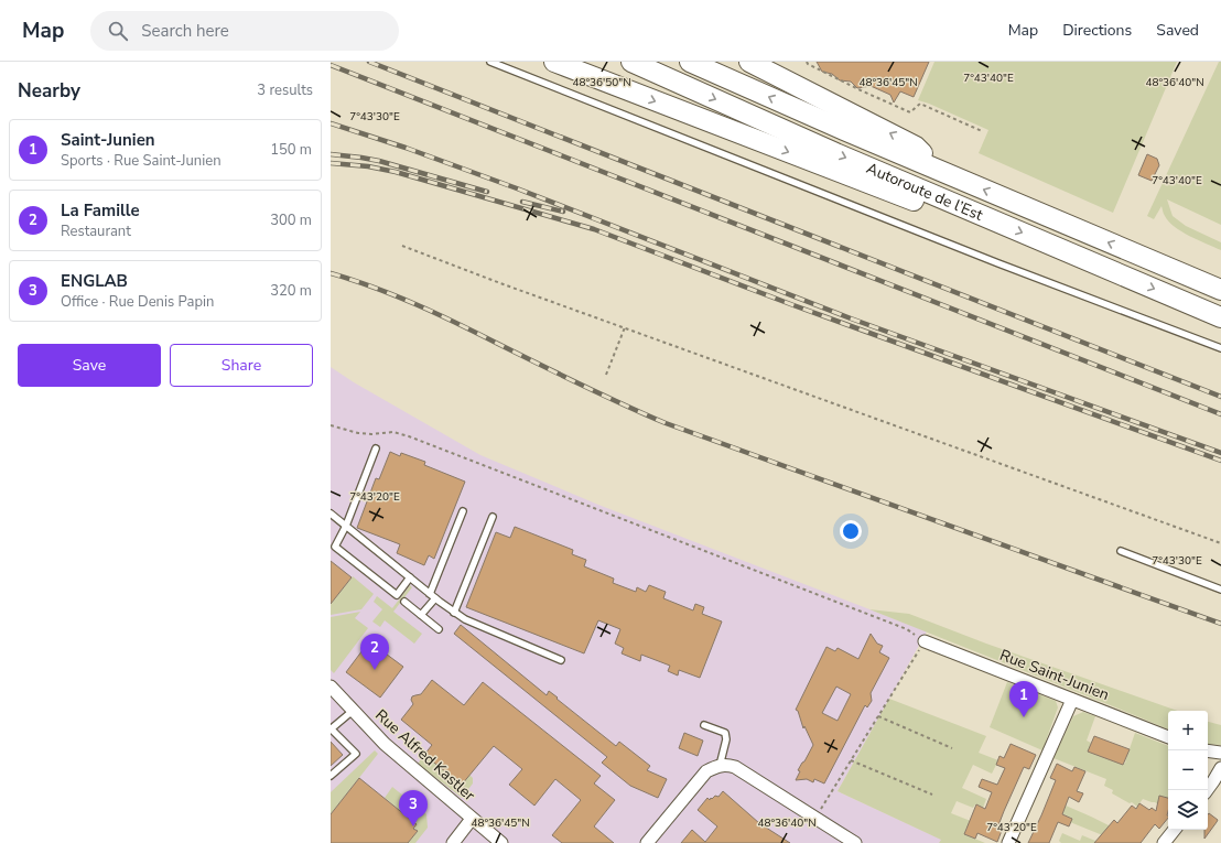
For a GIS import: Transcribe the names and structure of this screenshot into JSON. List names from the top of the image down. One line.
{"streets":{"highway":["Autoroute de l’Est"],"street":["Rue Saint-Junien","Rue Alfred Kastler"]},"page":{"header":"Map","search":"Search here","nav":["Map","Directions","Saved"],"heading":["Nearby","3 results"],"list":[{"mark":"1","name":"Saint-Junien","note":"Sports · Rue Saint-Junien","value":"150 m"},{"mark":"2","name":"La Famille","note":"Restaurant","value":"300 m"},{"mark":"3","name":"ENGLAB","note":"Office · Rue Denis Papin","value":"320 m"}],"buttons":["Save","Share"],"pins":["2","1","3"],"map_buttons":["+","−"]},"coordinates":["7°43'40\"E","48°36'50\"N","48°36'45\"N","48°36'40\"N","7°43'30\"E","7°43'20\"E"]}
